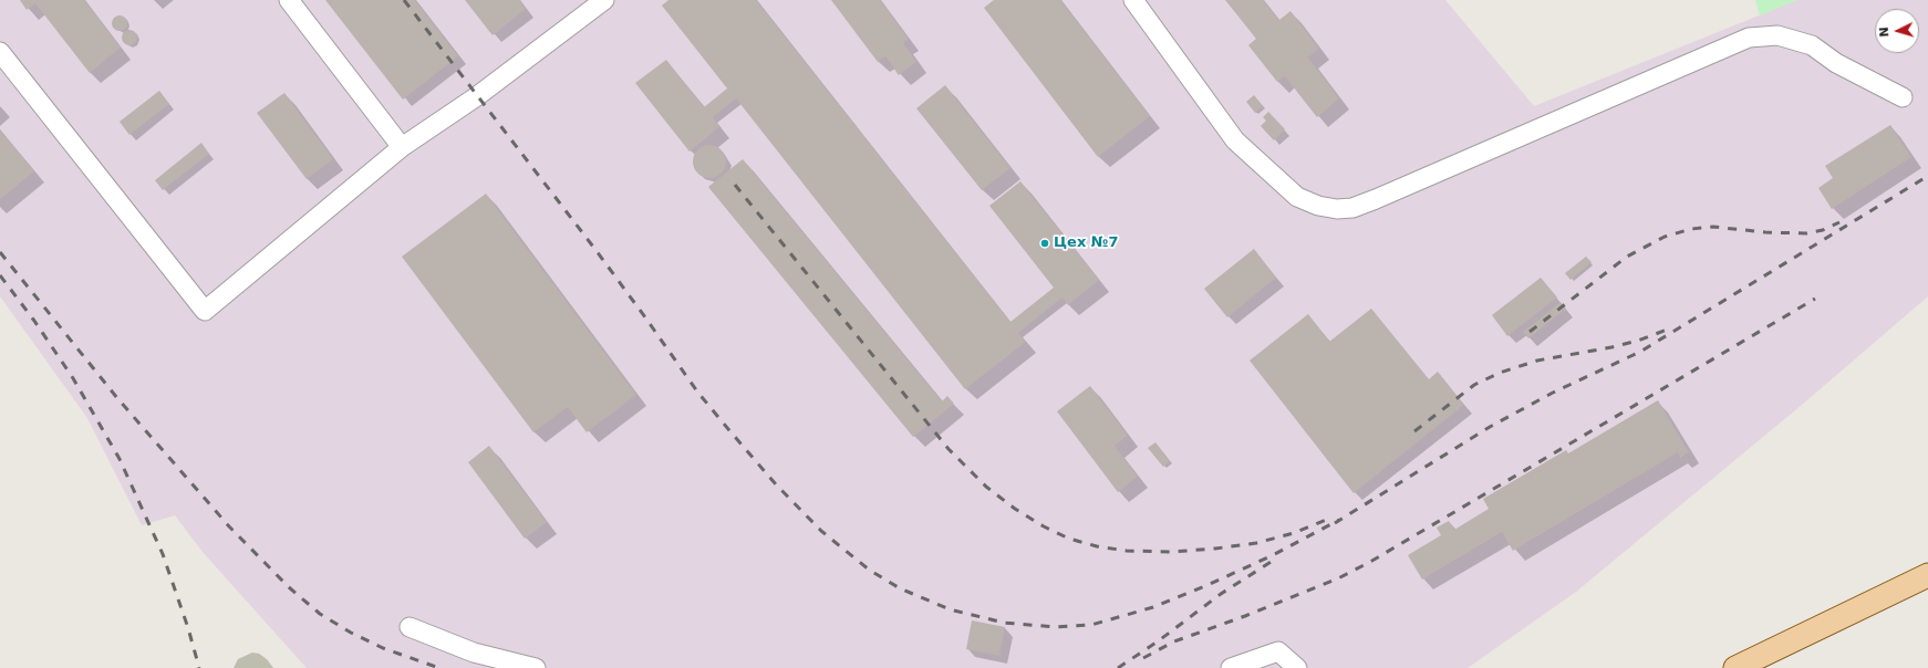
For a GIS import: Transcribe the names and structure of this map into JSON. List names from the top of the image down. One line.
{"places":["Цех №7"],"north":"left"}
